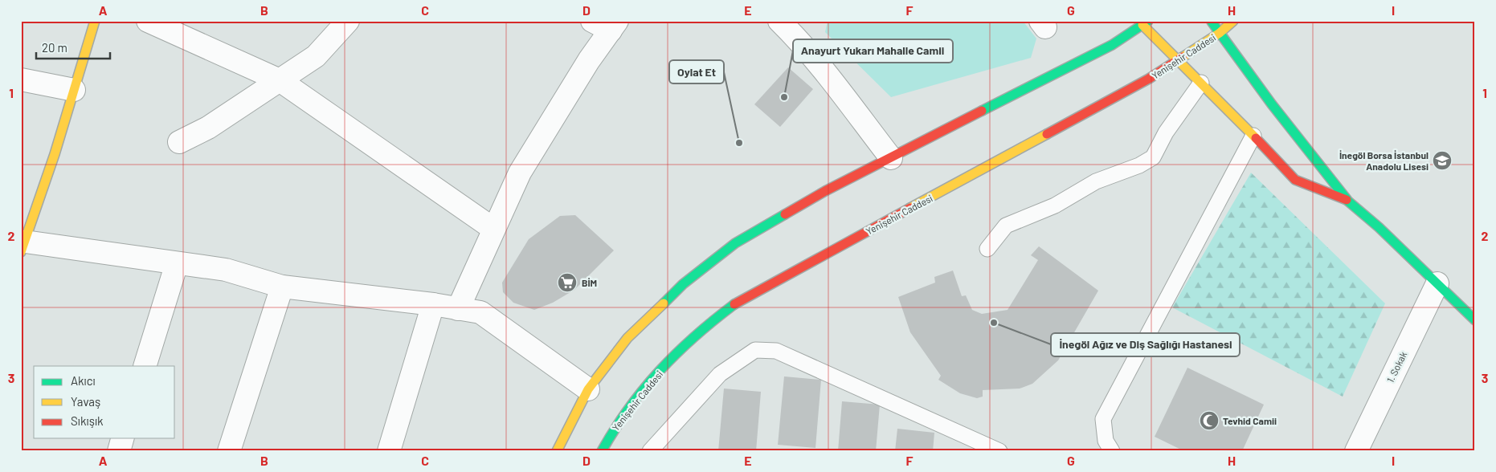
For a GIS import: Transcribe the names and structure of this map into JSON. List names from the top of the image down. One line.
{"streets":{"main road":["Yenişehir Caddesi"],"street":["1. Sokak"]},"places":{"other":["Anayurt Yukarı Mahalle Camii","Oylat Et","İnegöl Ağız ve Diş Sağlığı Hastanesi"],"school or university":["İnegöl Borsa İstanbul Anadolu Lisesi"],"supermarket":["BİM"],"mosque":["Tevhid Camii"]},"legend":["Akıcı","Yavaş","Sıkışık"],"scale_bar":"20 m","grid":{"columns":["A","B","C","D","E","F","G","H","I"],"rows":["1","2","3"]}}
